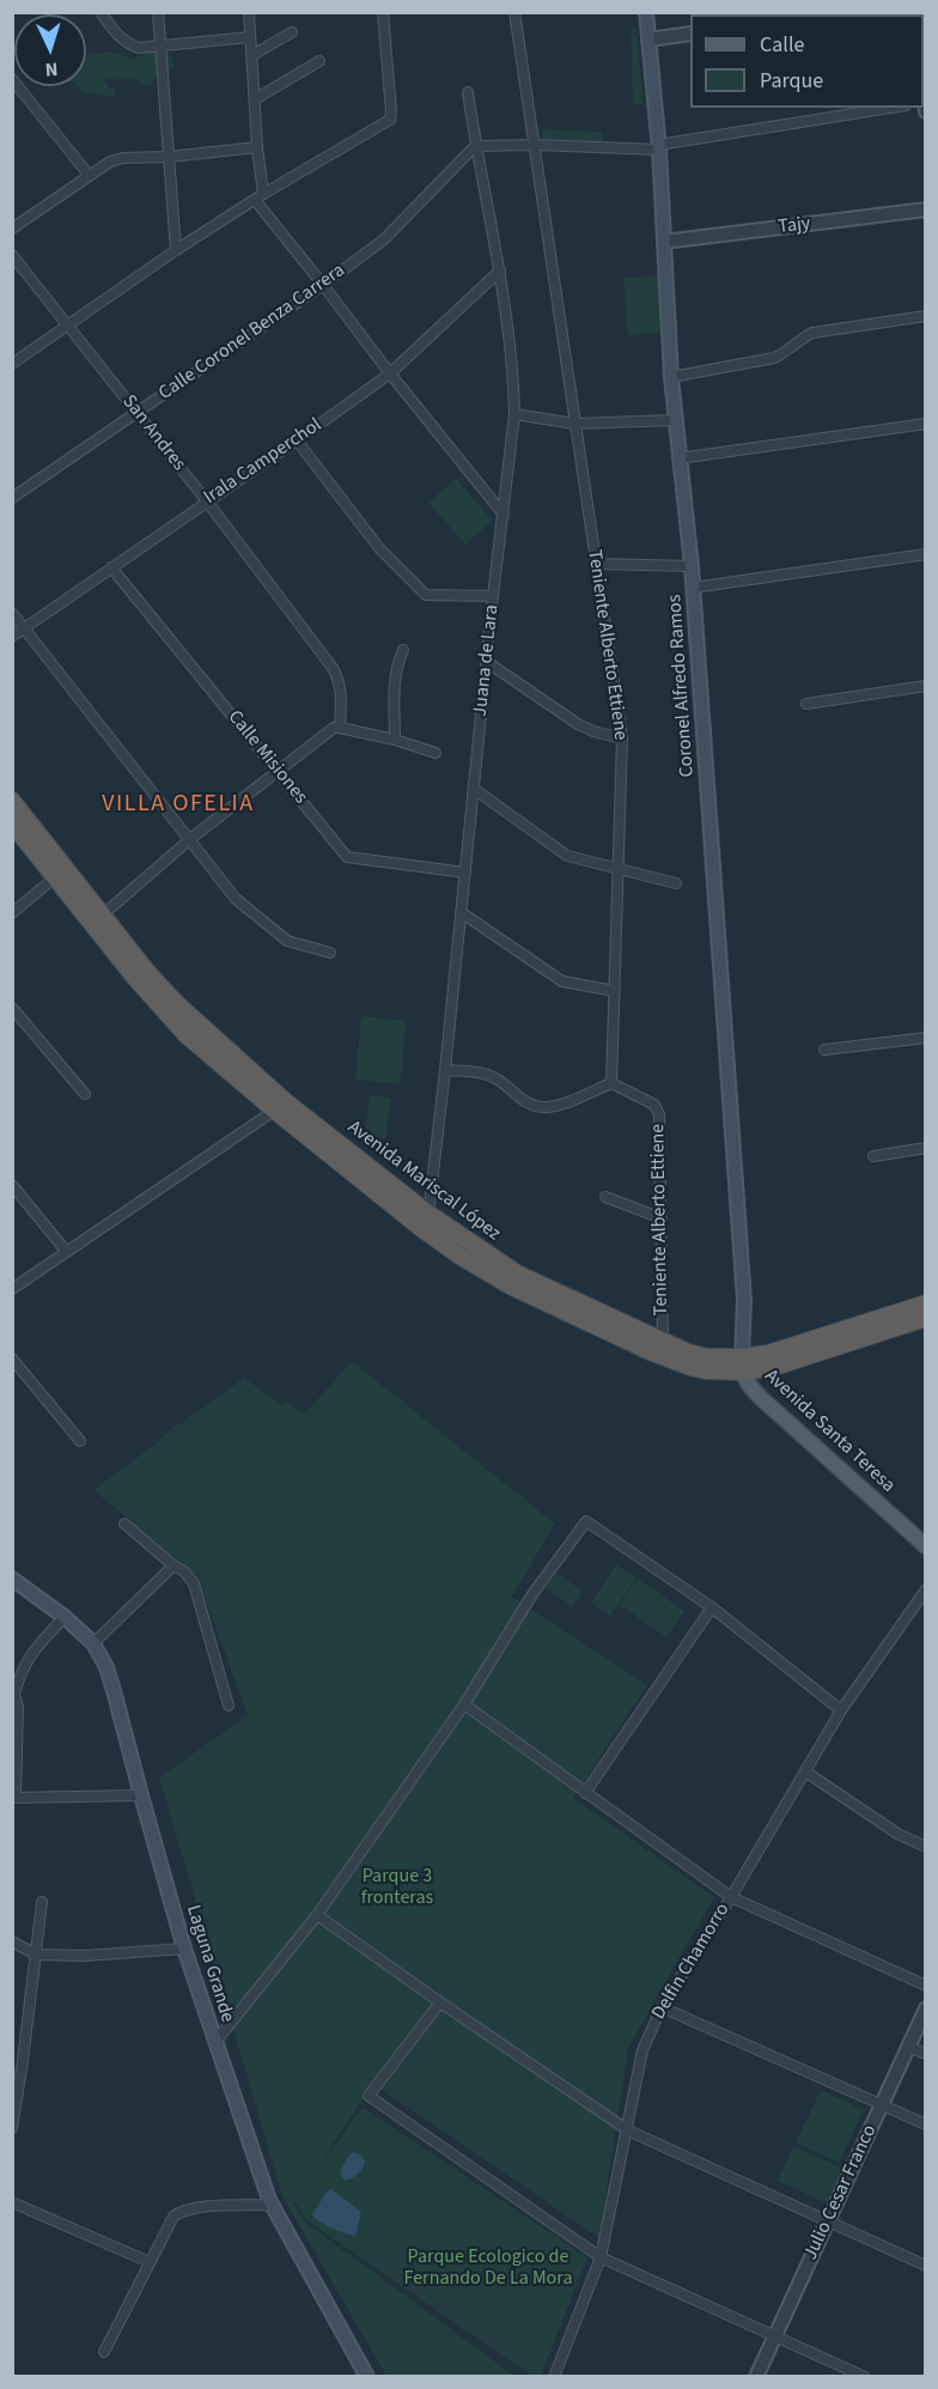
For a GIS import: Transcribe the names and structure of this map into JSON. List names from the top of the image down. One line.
{"streets":{"highway":["Avenida Mariscal López"],"main road":["Coronel Alfredo Ramos","Avenida Santa Teresa","Laguna Grande"],"street":["Tajy","Calle Coronel Benza Carrera","San Andres","Irala Camperchol","Teniente Alberto Ettiene","Juana de Lara","Calle Misiones","Delfin Chamorro","Julio Cesar Franco"]},"crossings":[["Tajy","Coronel Alfredo Ramos"],["Calle Coronel Benza Carrera","San Andres"],["Calle Coronel Benza Carrera","Juana de Lara"],["San Andres","Irala Camperchol"],["Irala Camperchol","Juana de Lara"],["Irala Camperchol","Calle Misiones"],["Teniente Alberto Ettiene","Avenida Mariscal López"],["Juana de Lara","Calle Misiones"],["Juana de Lara","Avenida Mariscal López"],["Coronel Alfredo Ramos","Avenida Mariscal López"],["Coronel Alfredo Ramos","Avenida Santa Teresa"],["Avenida Mariscal López","Avenida Santa Teresa"]],"districts":["VILLA OFELIA"],"parks":["Parque 3 fronteras","Parque Ecologico de Fernando De La Mora"],"legend":["Calle","Parque"],"north":"bottom"}
